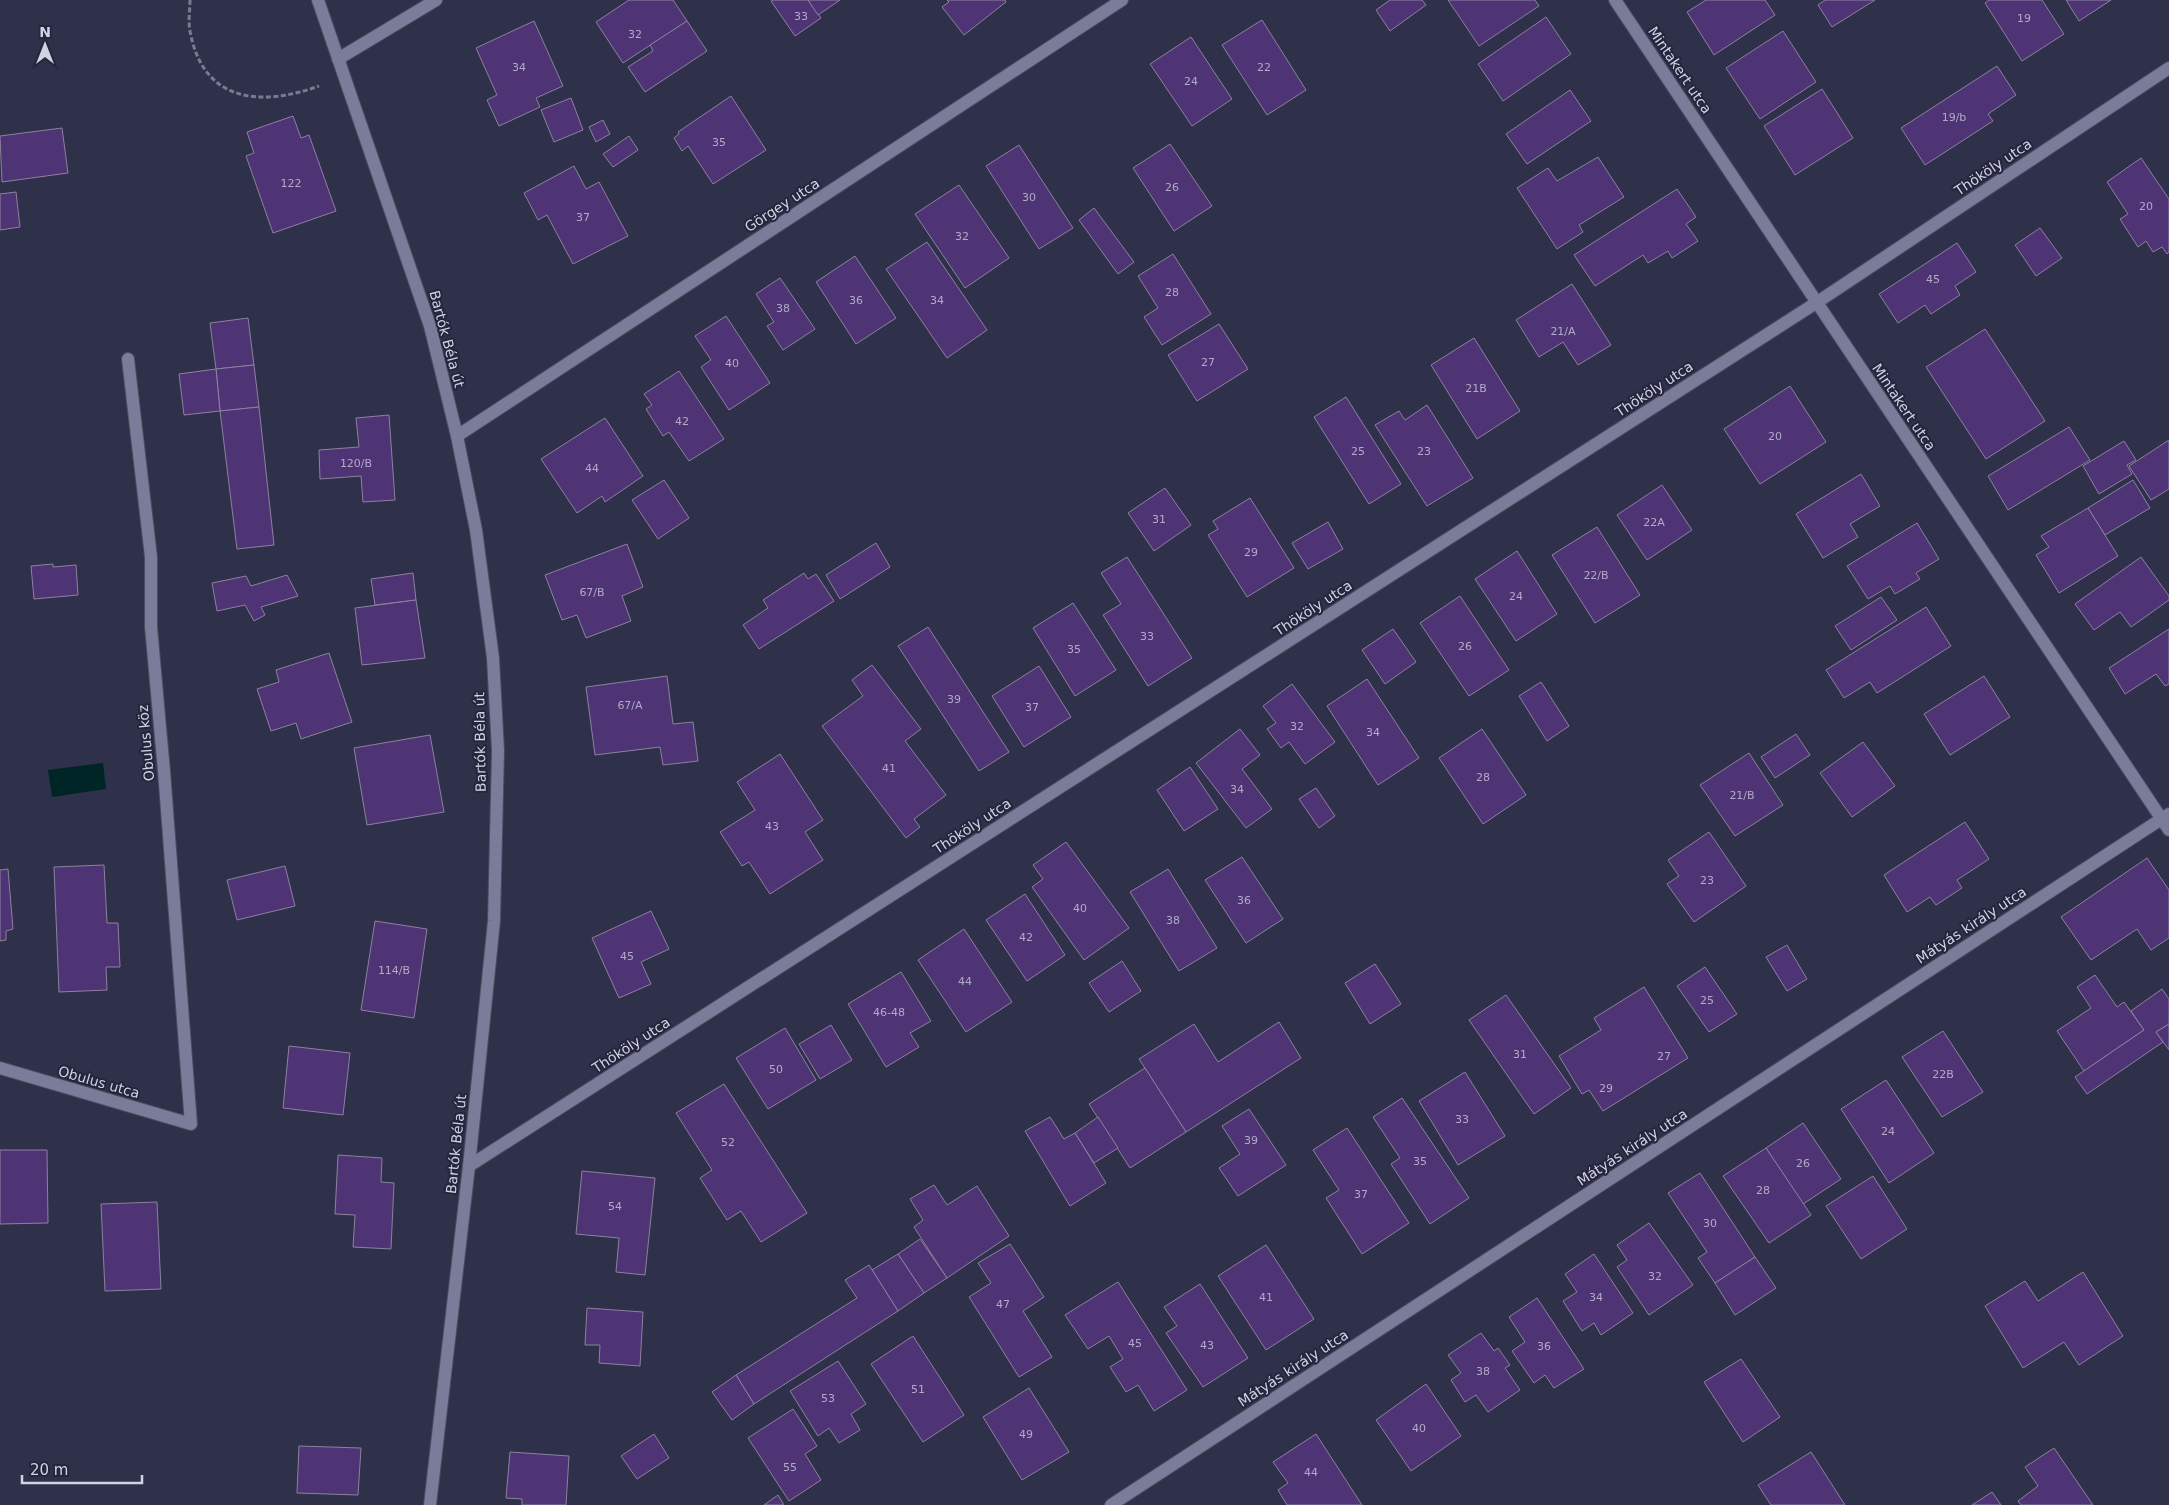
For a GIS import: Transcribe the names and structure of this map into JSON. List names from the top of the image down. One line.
{"streets":{"street":["Mintakert utca","Thököly utca","Görgey utca","Bartók Béla út","Obulus köz","Mátyás király utca","Obulus utca"]},"crossings":[["Mintakert utca","Thököly utca"],["Mintakert utca","Mátyás király utca"],["Thököly utca","Bartók Béla út"],["Görgey utca","Bartók Béla út"],["Obulus köz","Obulus utca"]],"house_numbers":["33","19","32","34","22","24","19/b","35","122","26","30","20","37","32","45","28","36","34","38","21/A","27","40","21B","42","20","25","23","120/B","44","31","22A","29","22/B","67/B","24","33","26","35","39","67/A","37","32","34","41","28","34","21/B","43","23","36","40","38","42","45","114/B","44","25","46-48","31","27","50","22B","29","33","24","39","52","35","26","28","37","54","30","32","41","34","47","45","43","36","38","51","53","40","49","55","44"],"scale_bar":"20 m","north":"top"}
